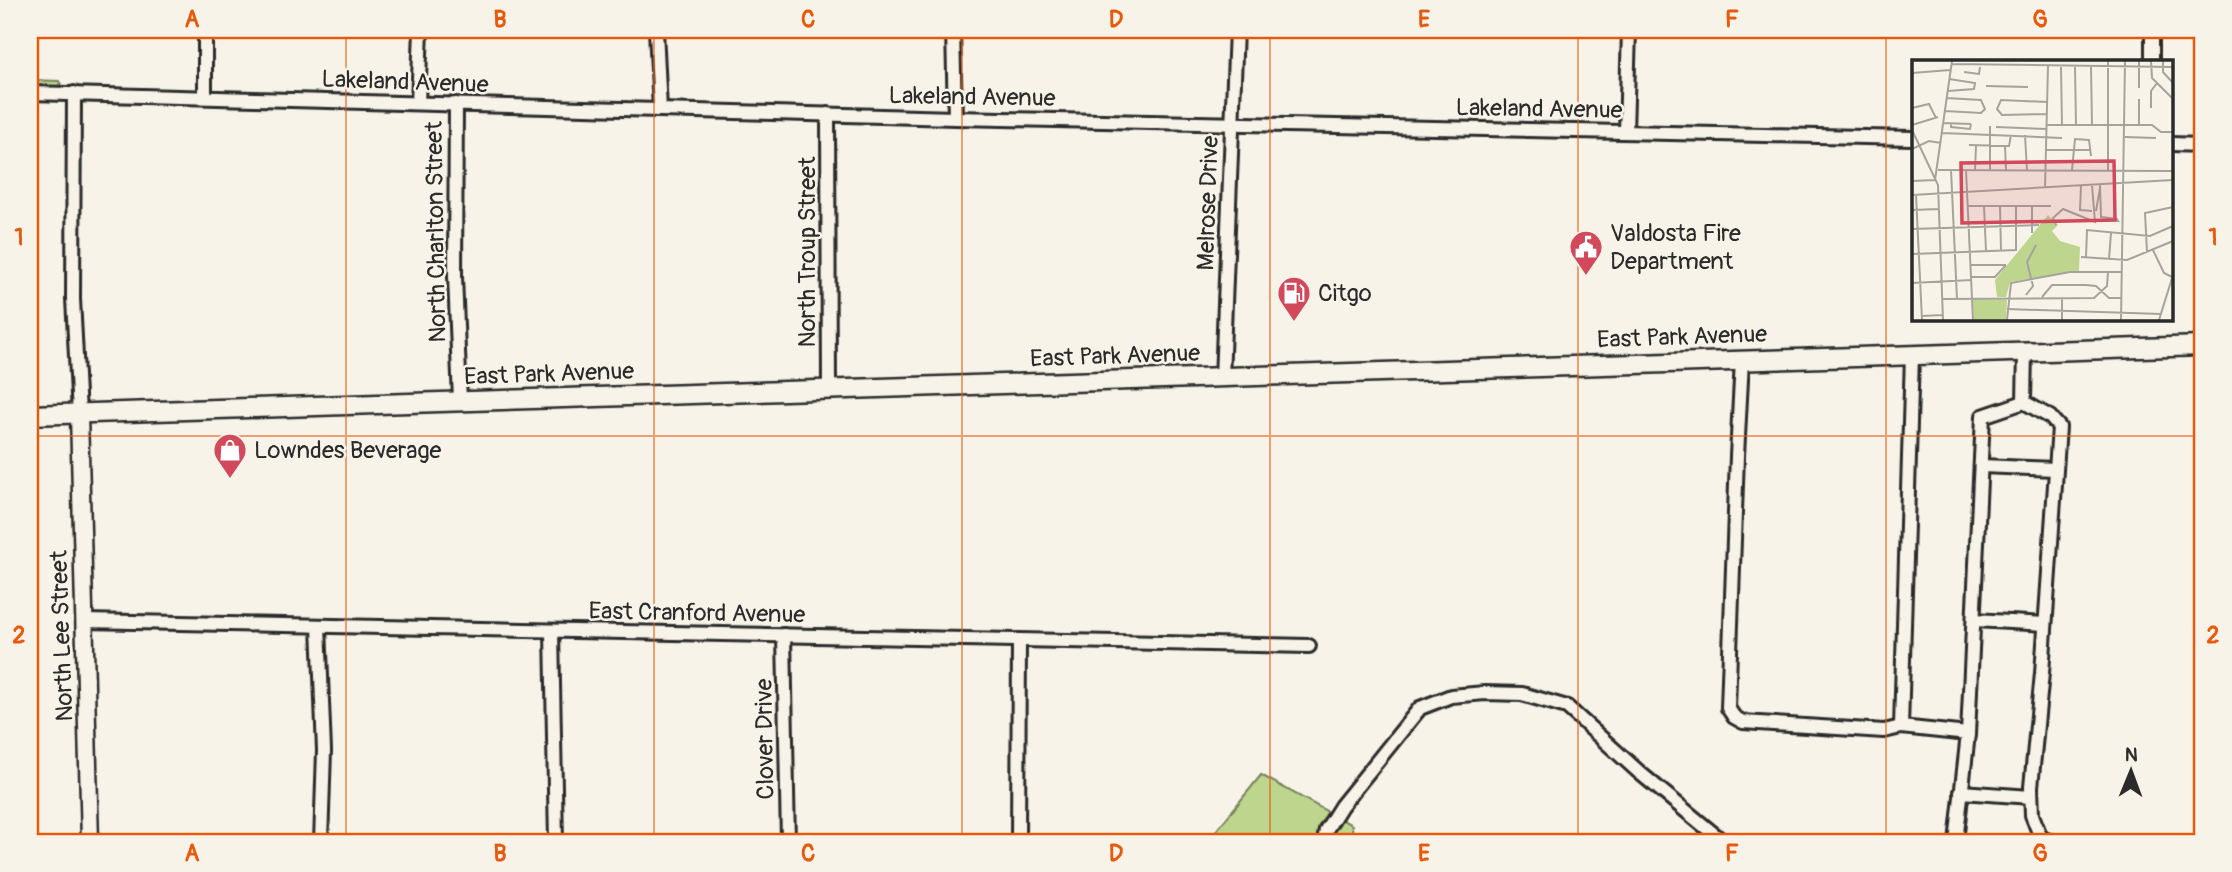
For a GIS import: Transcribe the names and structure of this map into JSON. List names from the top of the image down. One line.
{"streets":{"main road":["East Park Avenue"],"street":["Lakeland Avenue","Melrose Drive","North Charlton Street","North Troup Street","East Cranford Avenue","North Lee Street","Clover Drive"]},"crossings":[["Lakeland Avenue","Melrose Drive"],["Lakeland Avenue","North Charlton Street"],["Lakeland Avenue","North Troup Street"],["Lakeland Avenue","North Lee Street"],["Melrose Drive","East Park Avenue"],["North Charlton Street","East Park Avenue"],["North Troup Street","East Park Avenue"],["East Park Avenue","North Lee Street"],["East Cranford Avenue","North Lee Street"],["East Cranford Avenue","Clover Drive"]],"places":{"public building":["Valdosta Fire Department"],"fuel station":["Citgo"],"shop":["Lowndes Beverage"]},"north":"top","grid":{"columns":["A","B","C","D","E","F","G"],"rows":["1","2"]}}
